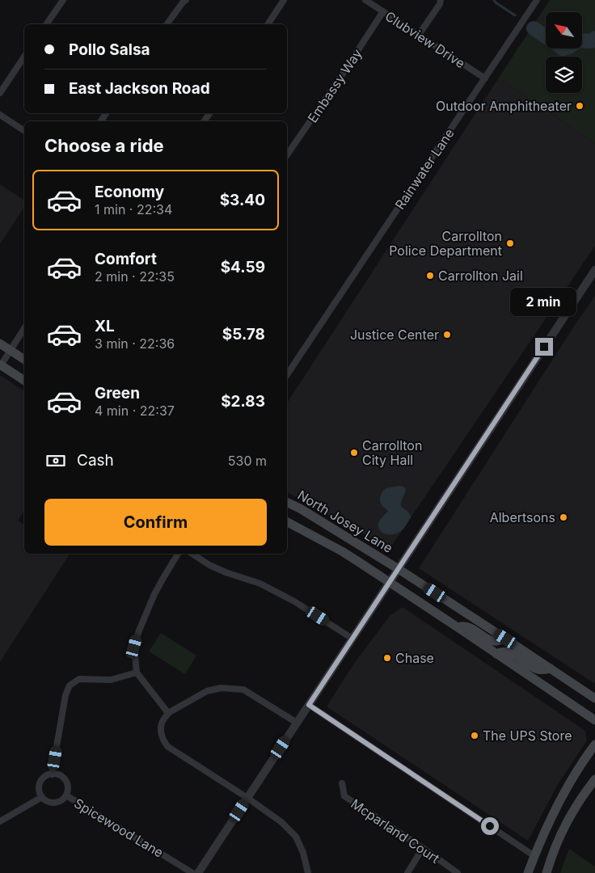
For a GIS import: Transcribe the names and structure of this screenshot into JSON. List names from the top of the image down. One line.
{"streets":{"main road":["North Josey Lane"],"street":["Clubview Drive","Embassy Way","Rainwater Lane","Spicewood Lane","Mcparland Court"]},"crossings":[["Clubview Drive","Embassy Way"],["Clubview Drive","Rainwater Lane"]],"places":["Outdoor Amphitheater","Carrollton Police Department","Carrollton Jail","Justice Center","Carrollton City Hall","Albertsons","Chase","The UPS Store"],"north":"top left","page":{"banner":["Pollo Salsa","East Jackson Road"],"heading":"Choose a ride","list":[{"name":"Economy","note":"1 min · 22:34","value":"$3.40"},{"name":"Comfort","note":"2 min · 22:35","value":"$4.59"},{"name":"XL","note":"3 min · 22:36","value":"$5.78"},{"name":"Green","note":"4 min · 22:37","value":"$2.83"}],"bubble":"2 min","pay":["Cash","530 m"],"buttons":"Confirm"}}
